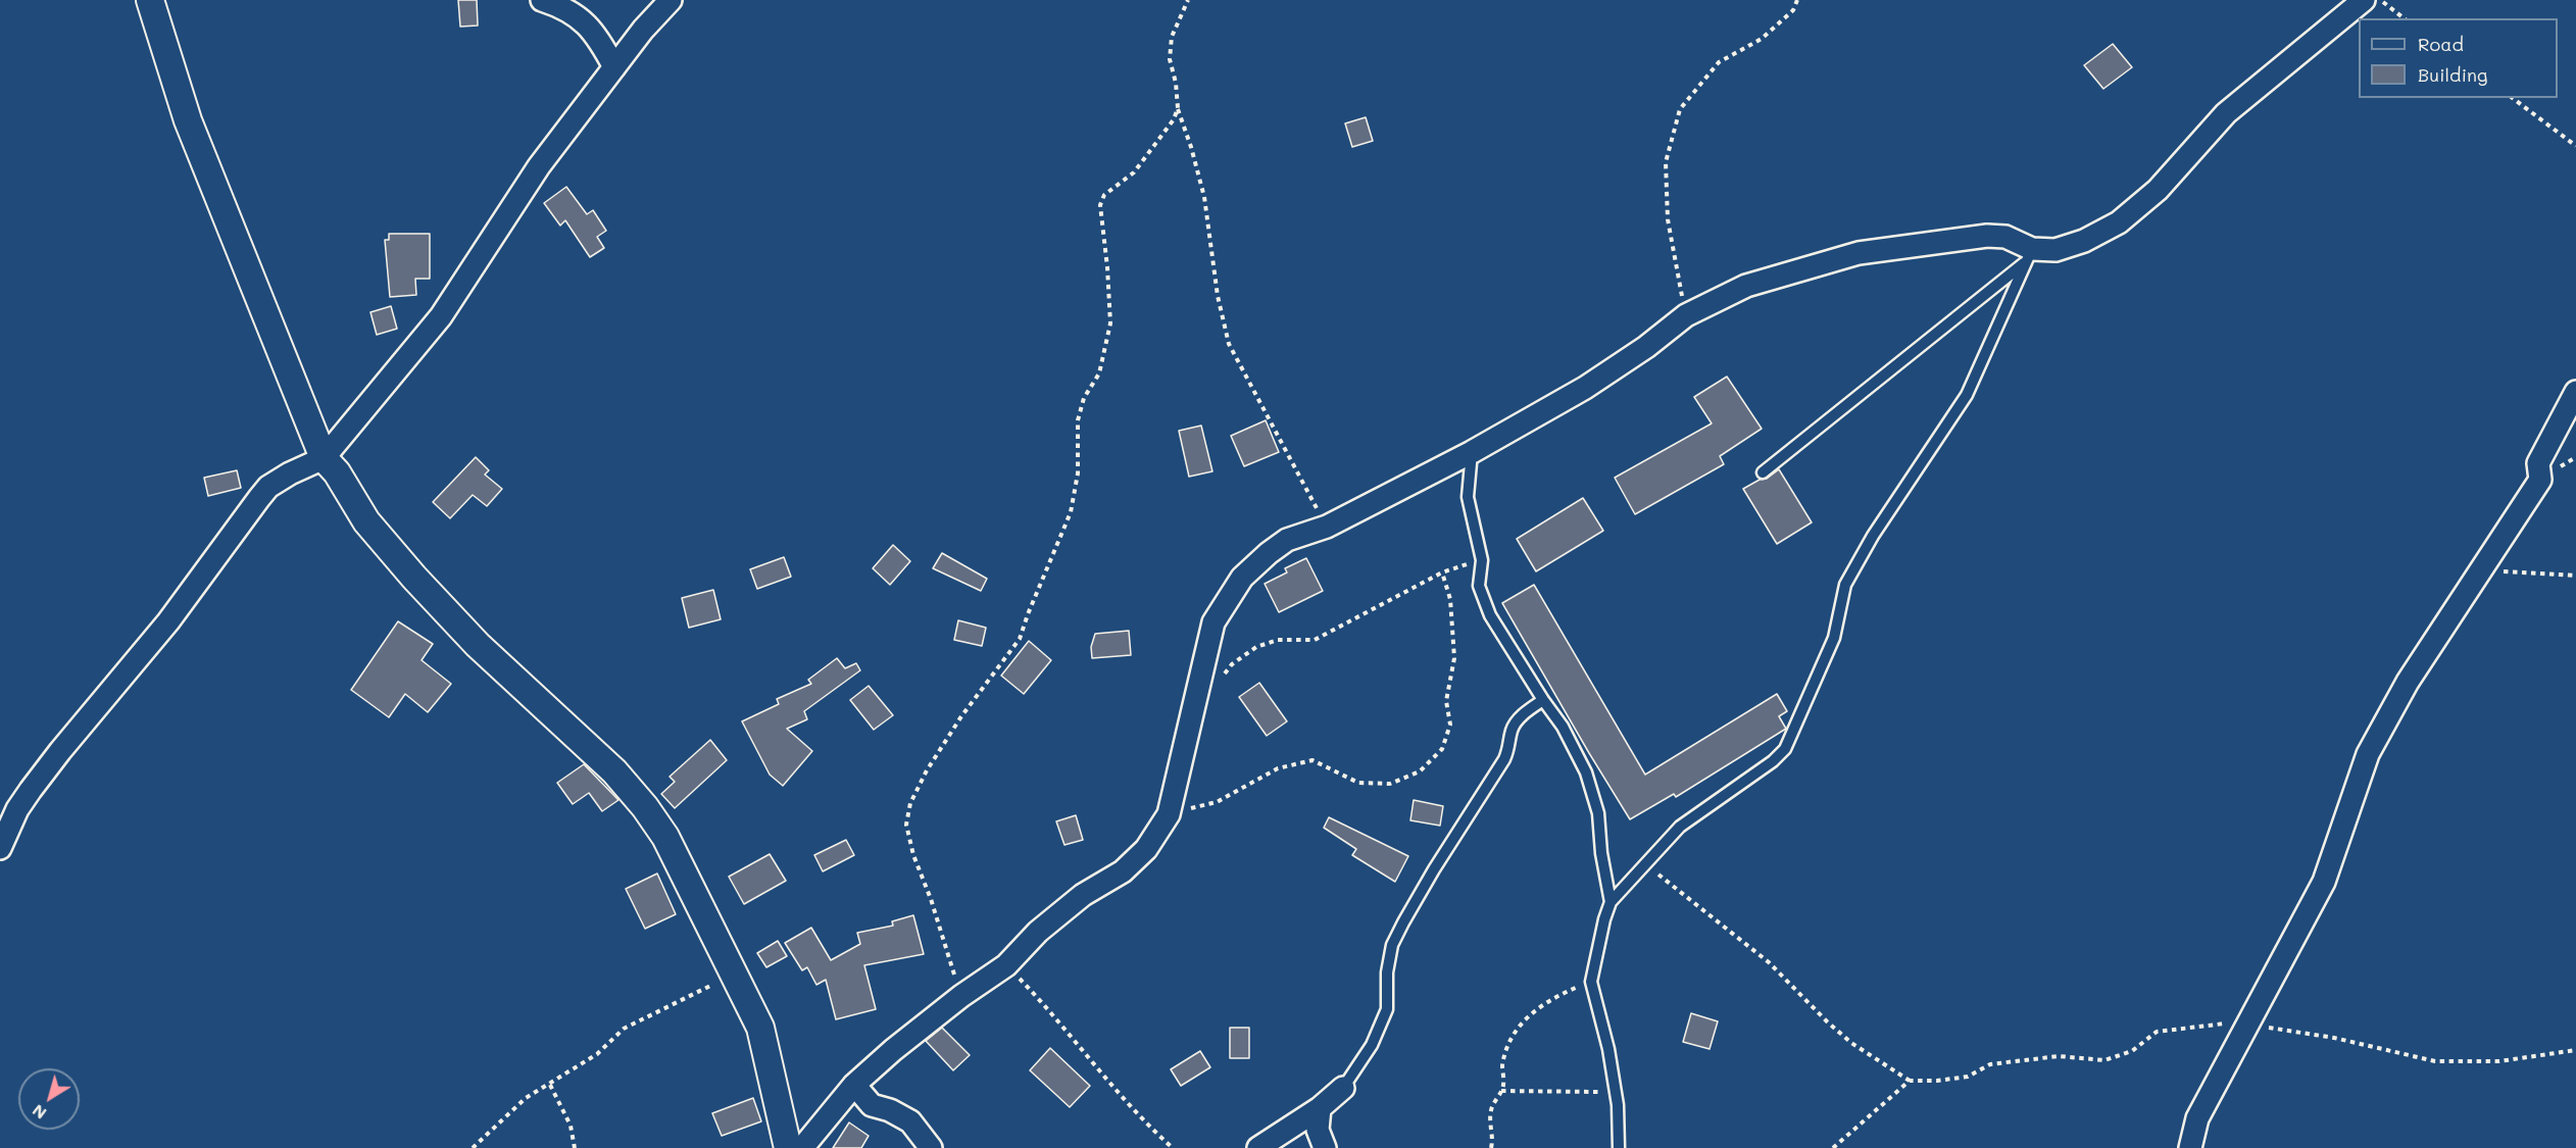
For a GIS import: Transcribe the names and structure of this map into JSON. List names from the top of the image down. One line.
{"legend":["Road","Building"],"north":"bottom left"}
